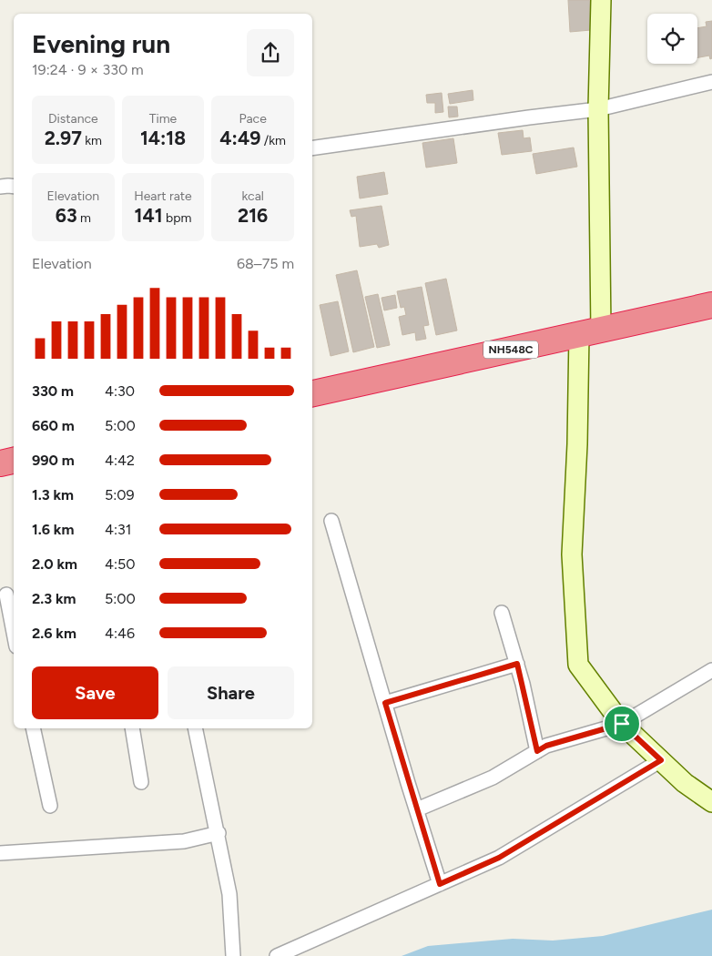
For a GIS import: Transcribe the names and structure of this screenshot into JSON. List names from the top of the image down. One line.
{"streets":{"highway":["NH548C"]},"page":{"heading":["Evening run","19:24 · 9 × 330 m"],"stats":[["Distance","2.97 km"],["Time","14:18"],["Pace","4:49 /km"],["Elevation","63 m"],["Heart rate","141 bpm"],["kcal","216"]],"chart":["Elevation","68–75 m"],"list":[{"name":"330 m","note":"4:30"},{"name":"660 m","note":"5:00"},{"name":"990 m","note":"4:42"},{"name":"1.3 km","note":"5:09"},{"name":"1.6 km","note":"4:31"},{"name":"2.0 km","note":"4:50"},{"name":"2.3 km","note":"5:00"},{"name":"2.6 km","note":"4:46"}],"buttons":["Save","Share"]}}
